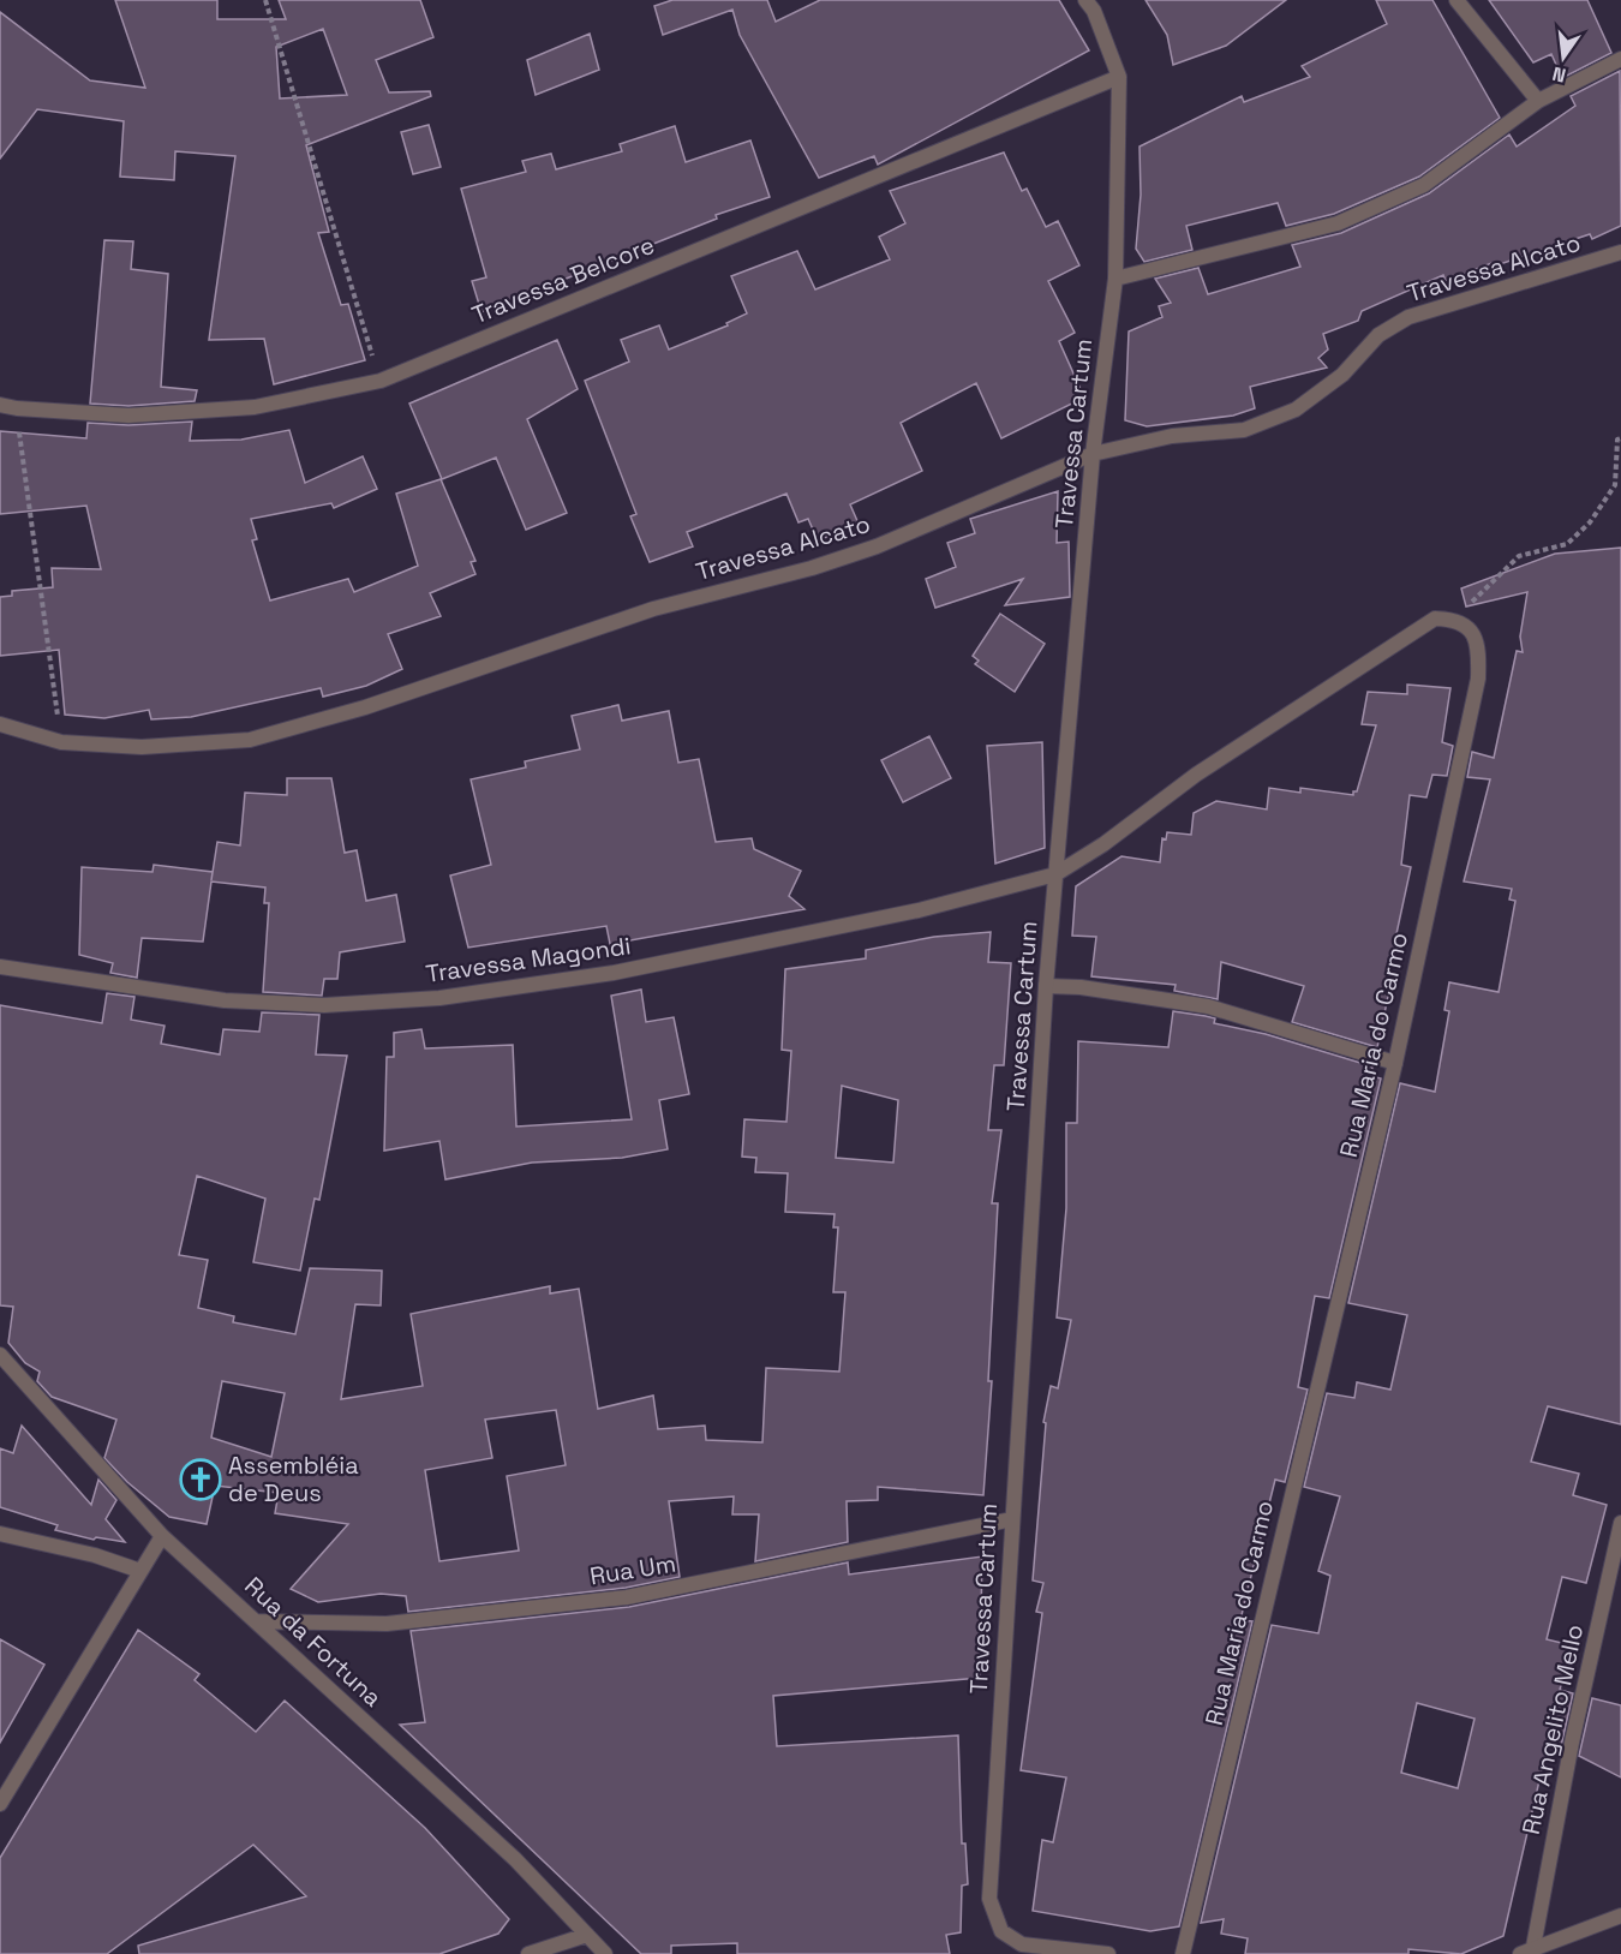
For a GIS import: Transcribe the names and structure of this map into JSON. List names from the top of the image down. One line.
{"streets":{"street":["Travessa Alcato","Travessa Belcore","Travessa Cartum","Travessa Magondi","Rua Maria do Carmo","Rua Um","Rua da Fortuna","Rua Angelito Mello"]},"crossings":[["Travessa Alcato","Travessa Cartum"],["Travessa Belcore","Travessa Cartum"],["Travessa Cartum","Travessa Magondi"],["Travessa Cartum","Rua Um"],["Rua Um","Rua da Fortuna"]],"places":{"church":["Assembléia de Deus"]},"north":"bottom"}
